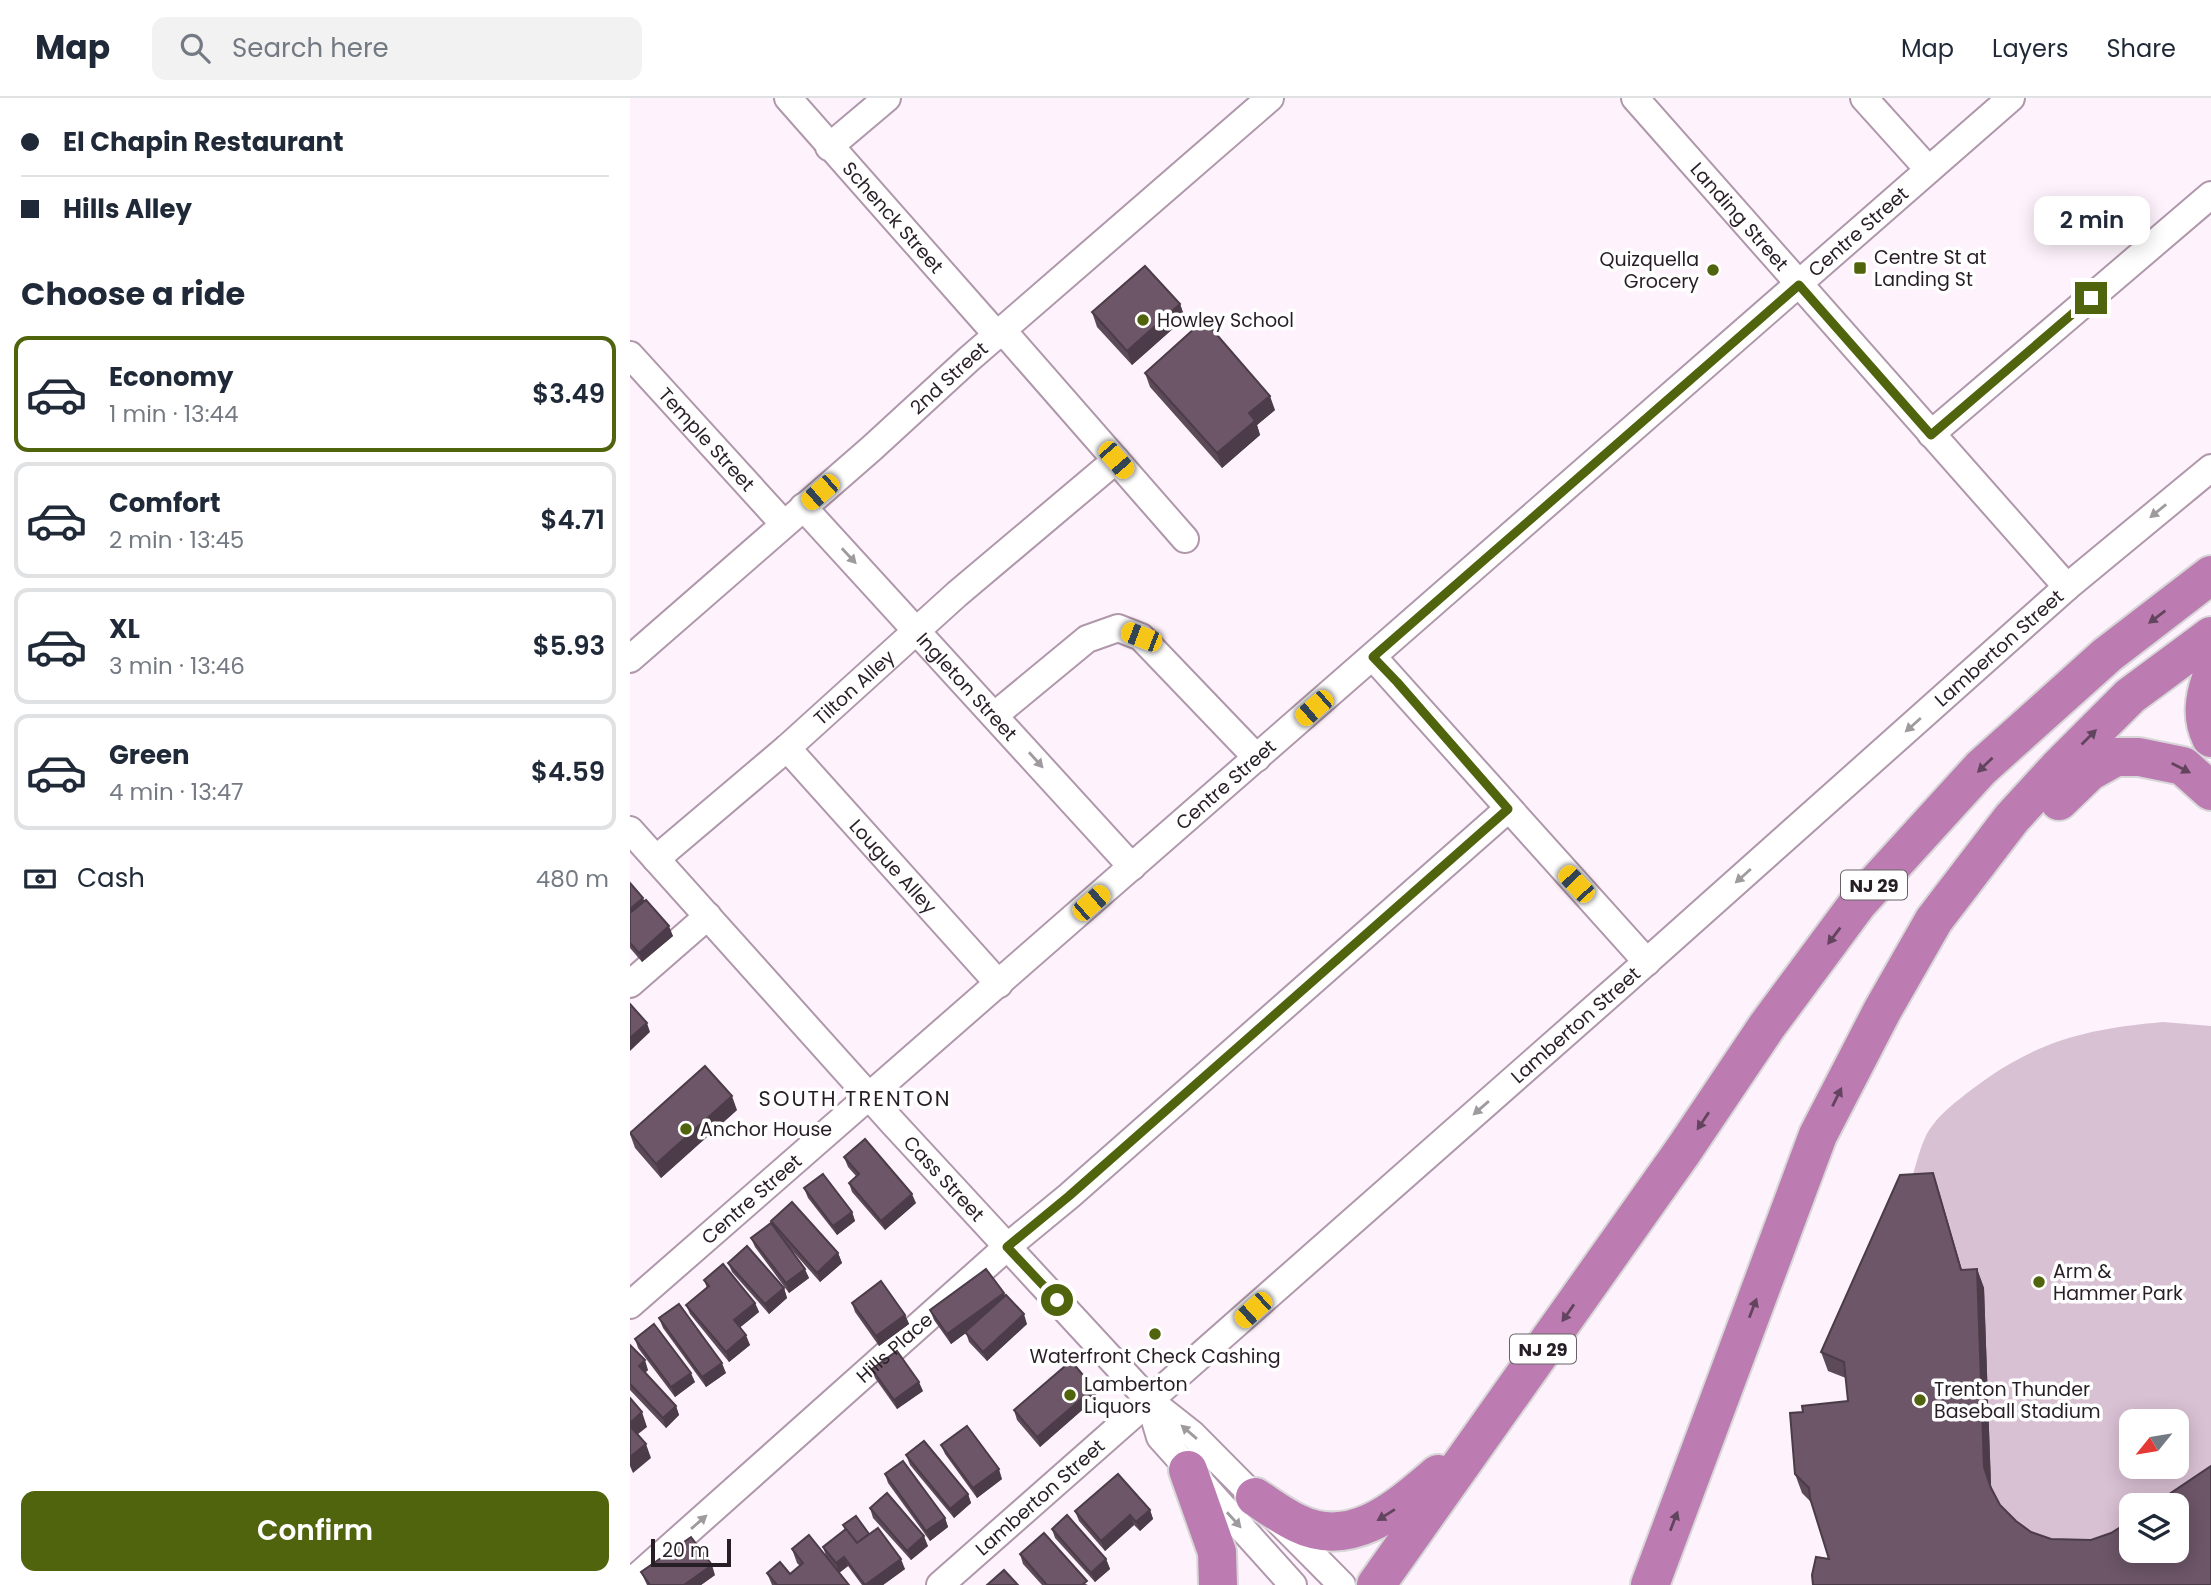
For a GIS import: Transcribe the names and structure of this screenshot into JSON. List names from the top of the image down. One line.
{"streets":{"highway":["NJ 29"],"street":["Landing Street","Schenck Street","Centre Street","2nd Street","Temple Street","Lamberton Street","Ingleton Street","Tilton Alley","Lougue Alley","Cass Street","Hills Place"]},"crossings":[["Landing Street","Centre Street"],["Landing Street","Lamberton Street"],["Schenck Street","2nd Street"],["Schenck Street","Tilton Alley"],["Centre Street","Ingleton Street"],["Centre Street","Lougue Alley"],["Centre Street","Cass Street"],["2nd Street","Temple Street"],["2nd Street","Ingleton Street"],["Temple Street","Ingleton Street"],["Lamberton Street","Cass Street"],["Ingleton Street","Tilton Alley"],["Tilton Alley","Lougue Alley"],["Tilton Alley","Cass Street"],["Cass Street","Hills Place"]],"one_way":["Lamberton Street","Ingleton Street","Hills Place"],"districts":["SOUTH TRENTON"],"places":{"transit":["Centre St at Landing St"],"other":["Quizquella Grocery","Howley School","Anchor House","Arm & Hammer Park","Waterfront Check Cashing","Lamberton Liquors","Trenton Thunder Baseball Stadium"]},"scale_bar":"20 m","north":"bottom left","page":{"header":"Map","search":"Search here","nav":["Map","Layers","Share"],"banner":["El Chapin Restaurant","Hills Alley"],"bubble":"2 min","heading":"Choose a ride","list":[{"name":"Economy","note":"1 min · 13:44","value":"$3.49"},{"name":"Comfort","note":"2 min · 13:45","value":"$4.71"},{"name":"XL","note":"3 min · 13:46","value":"$5.93"},{"name":"Green","note":"4 min · 13:47","value":"$4.59"}],"pay":["Cash","480 m"],"buttons":"Confirm","scale":"20 m"}}
